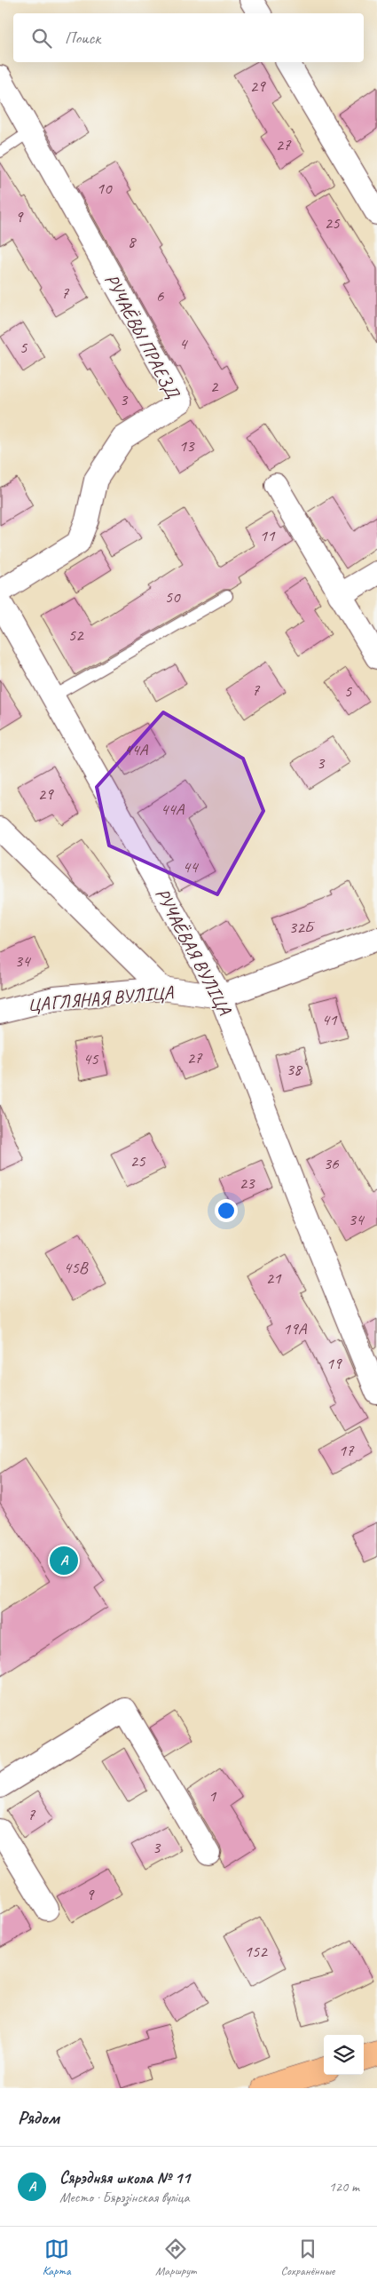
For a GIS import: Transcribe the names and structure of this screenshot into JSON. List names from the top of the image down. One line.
{"streets":{"street":["РУЧАЁВЫ ПРАЕЗД","РУЧАЁВАЯ ВУЛІЦА","ЦАГЛЯНАЯ ВУЛІЦА"]},"crossings":[["РУЧАЁВАЯ ВУЛІЦА","ЦАГЛЯНАЯ ВУЛІЦА"]],"house_numbers":["29","27","10","9","25","8","7","6","4","5","2","3","13","11","50","52","7","5","44А","3","29","44А","44","32Б","34","41","27","45","38","25","36","23","34","45В","21","19А","19","17","1","7","3","9","152"],"page":{"search":"Поиск","pins":"A","heading":"Рядом","list":[{"mark":"A","name":"Сярэдняя школа № 11","note":"Место · Бярэзінская вуліца","value":"120 m"}],"nav":["Карта","Маршрут","Сохранённые"]}}
